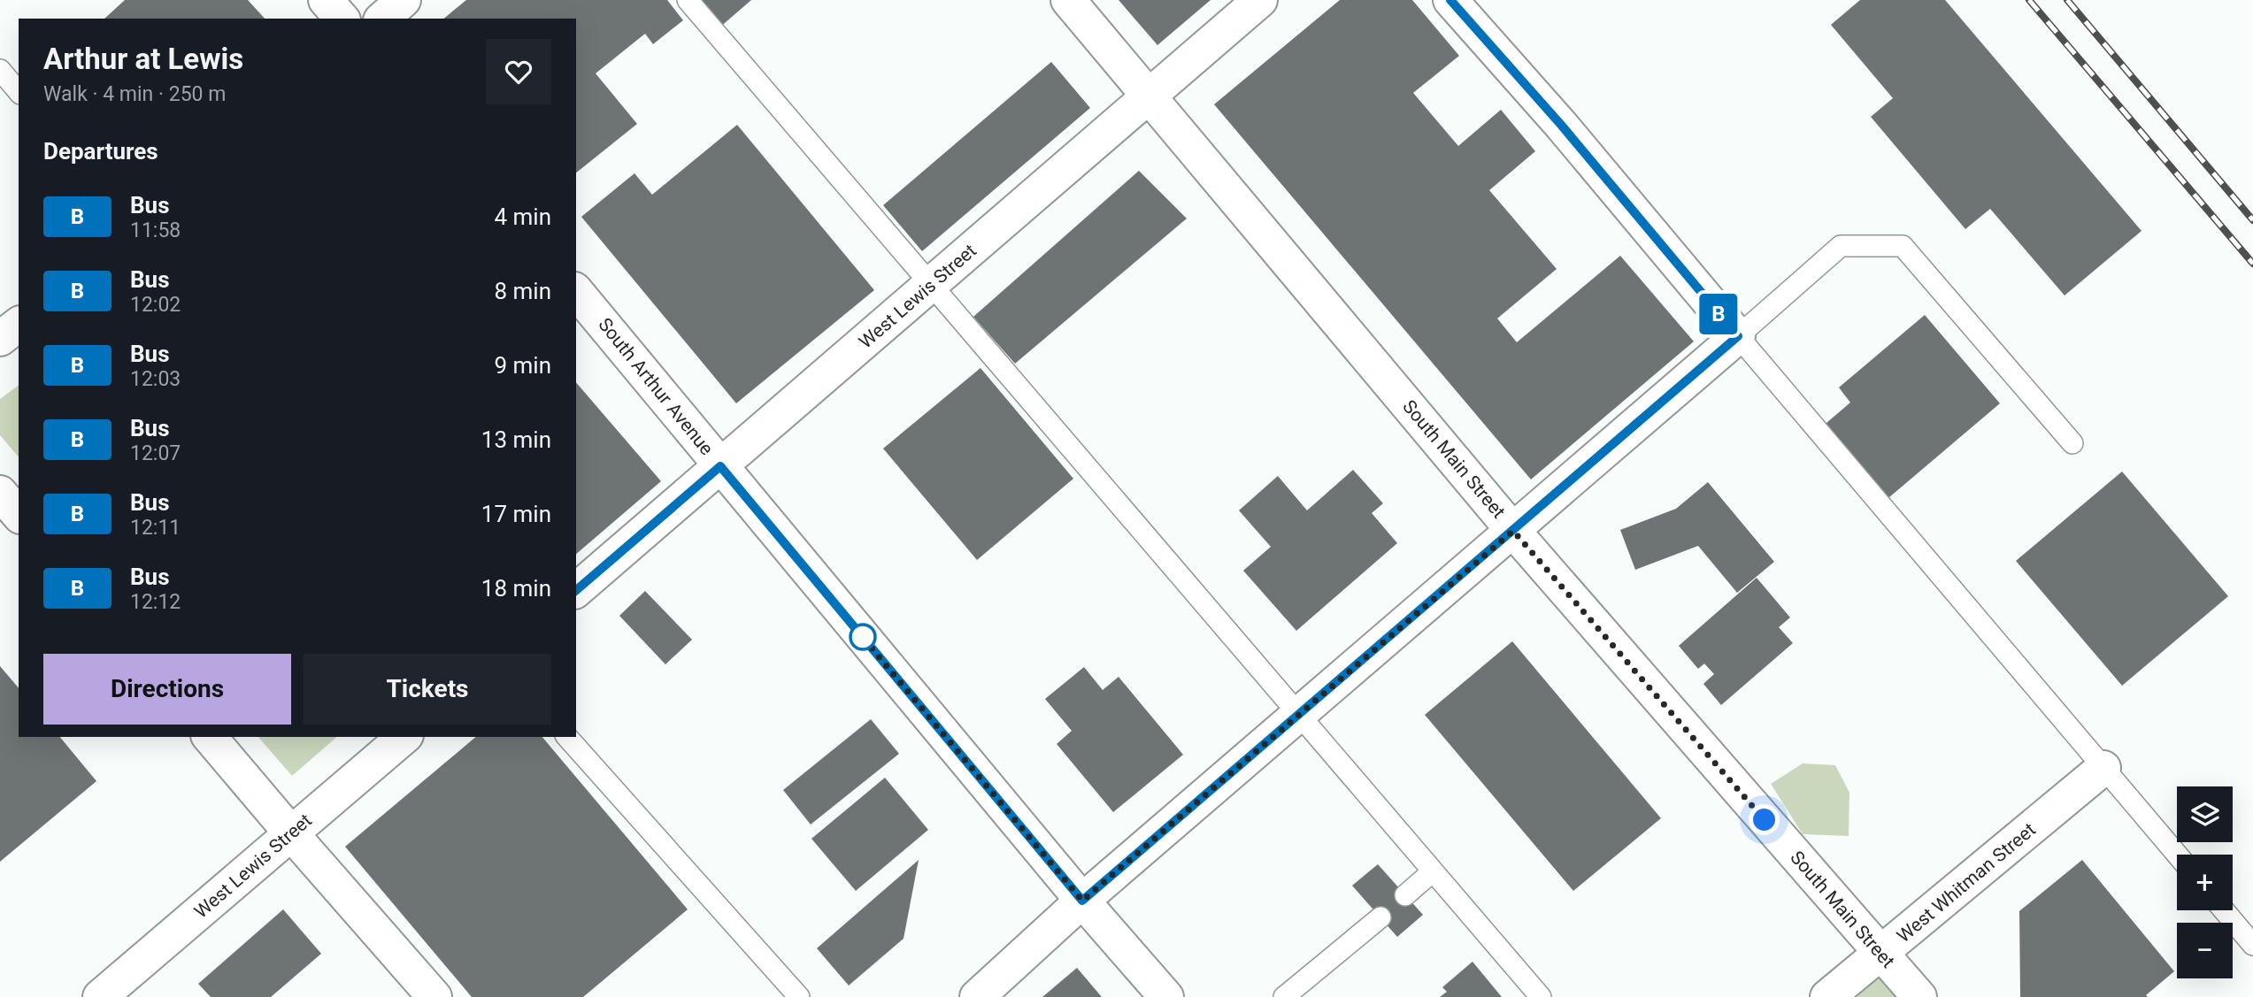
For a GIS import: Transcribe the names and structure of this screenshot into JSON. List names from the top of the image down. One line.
{"streets":{"street":["West Lewis Street","South Arthur Avenue","South Main Street","West Whitman Street"]},"crossings":[["West Lewis Street","South Arthur Avenue"],["West Lewis Street","South Main Street"],["South Main Street","West Whitman Street"]],"lines":["bus line B"],"page":{"on_map":"B","heading":[["Arthur at Lewis","Walk · 4 min · 250 m"],"Departures"],"list":[{"mark":"B","name":"Bus","note":"11:58","value":"4 min"},{"mark":"B","name":"Bus","note":"12:02","value":"8 min"},{"mark":"B","name":"Bus","note":"12:03","value":"9 min"},{"mark":"B","name":"Bus","note":"12:07","value":"13 min"},{"mark":"B","name":"Bus","note":"12:11","value":"17 min"},{"mark":"B","name":"Bus","note":"12:12","value":"18 min"}],"buttons":["Directions","Tickets"],"map_buttons":["+","−"]}}
